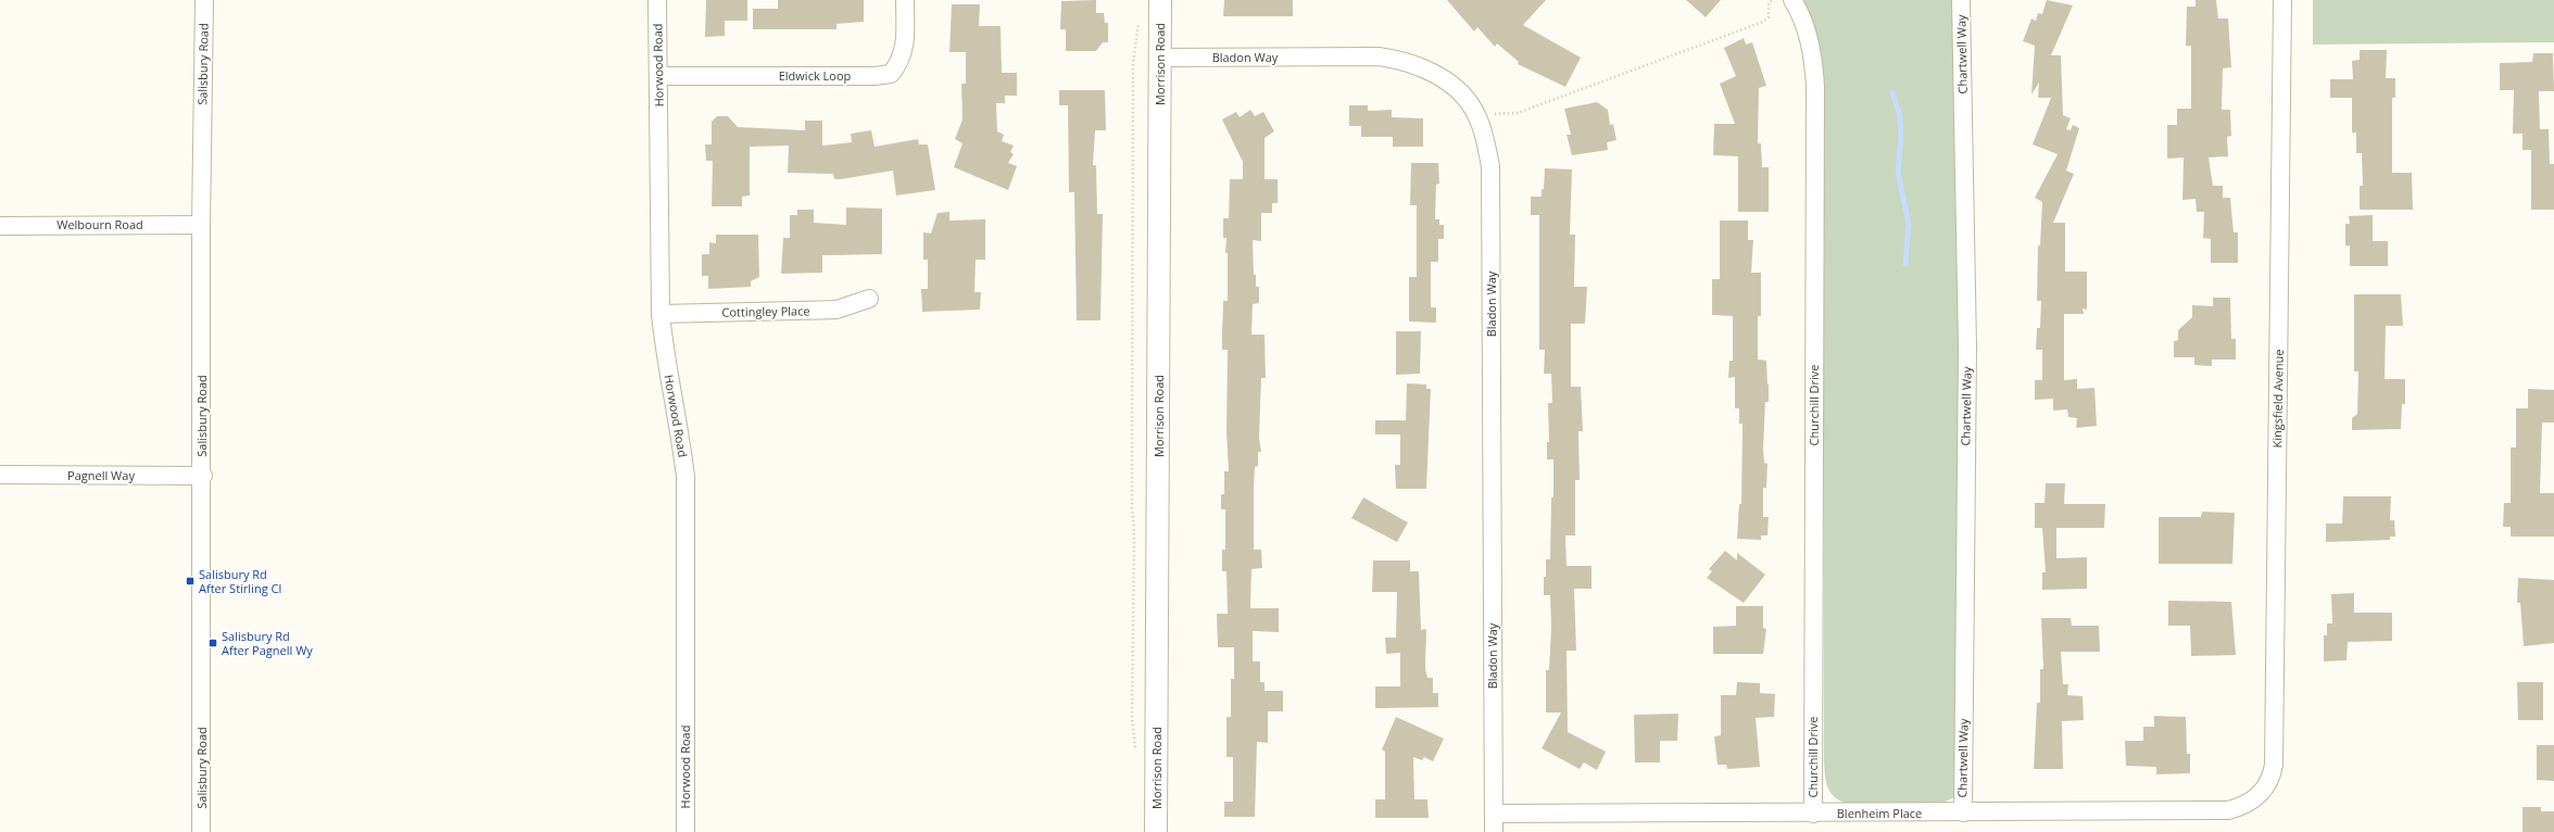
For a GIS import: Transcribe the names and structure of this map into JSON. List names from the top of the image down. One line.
{"streets":{"main road":["Morrison Road"],"street":["Chartwell Way","Bladon Way","Salisbury Road","Horwood Road","Eldwick Loop","Welbourn Road","Cottingley Place","Kingsfield Avenue","Churchill Drive","Pagnell Way","Blenheim Place"]},"crossings":[["Chartwell Way","Blenheim Place"],["Bladon Way","Morrison Road"],["Bladon Way","Blenheim Place"],["Salisbury Road","Welbourn Road"],["Salisbury Road","Pagnell Way"],["Horwood Road","Eldwick Loop"],["Horwood Road","Cottingley Place"],["Kingsfield Avenue","Blenheim Place"],["Churchill Drive","Blenheim Place"]],"places":{"transit":["Salisbury Rd After Stirling Cl","Salisbury Rd After Pagnell Wy"]}}
